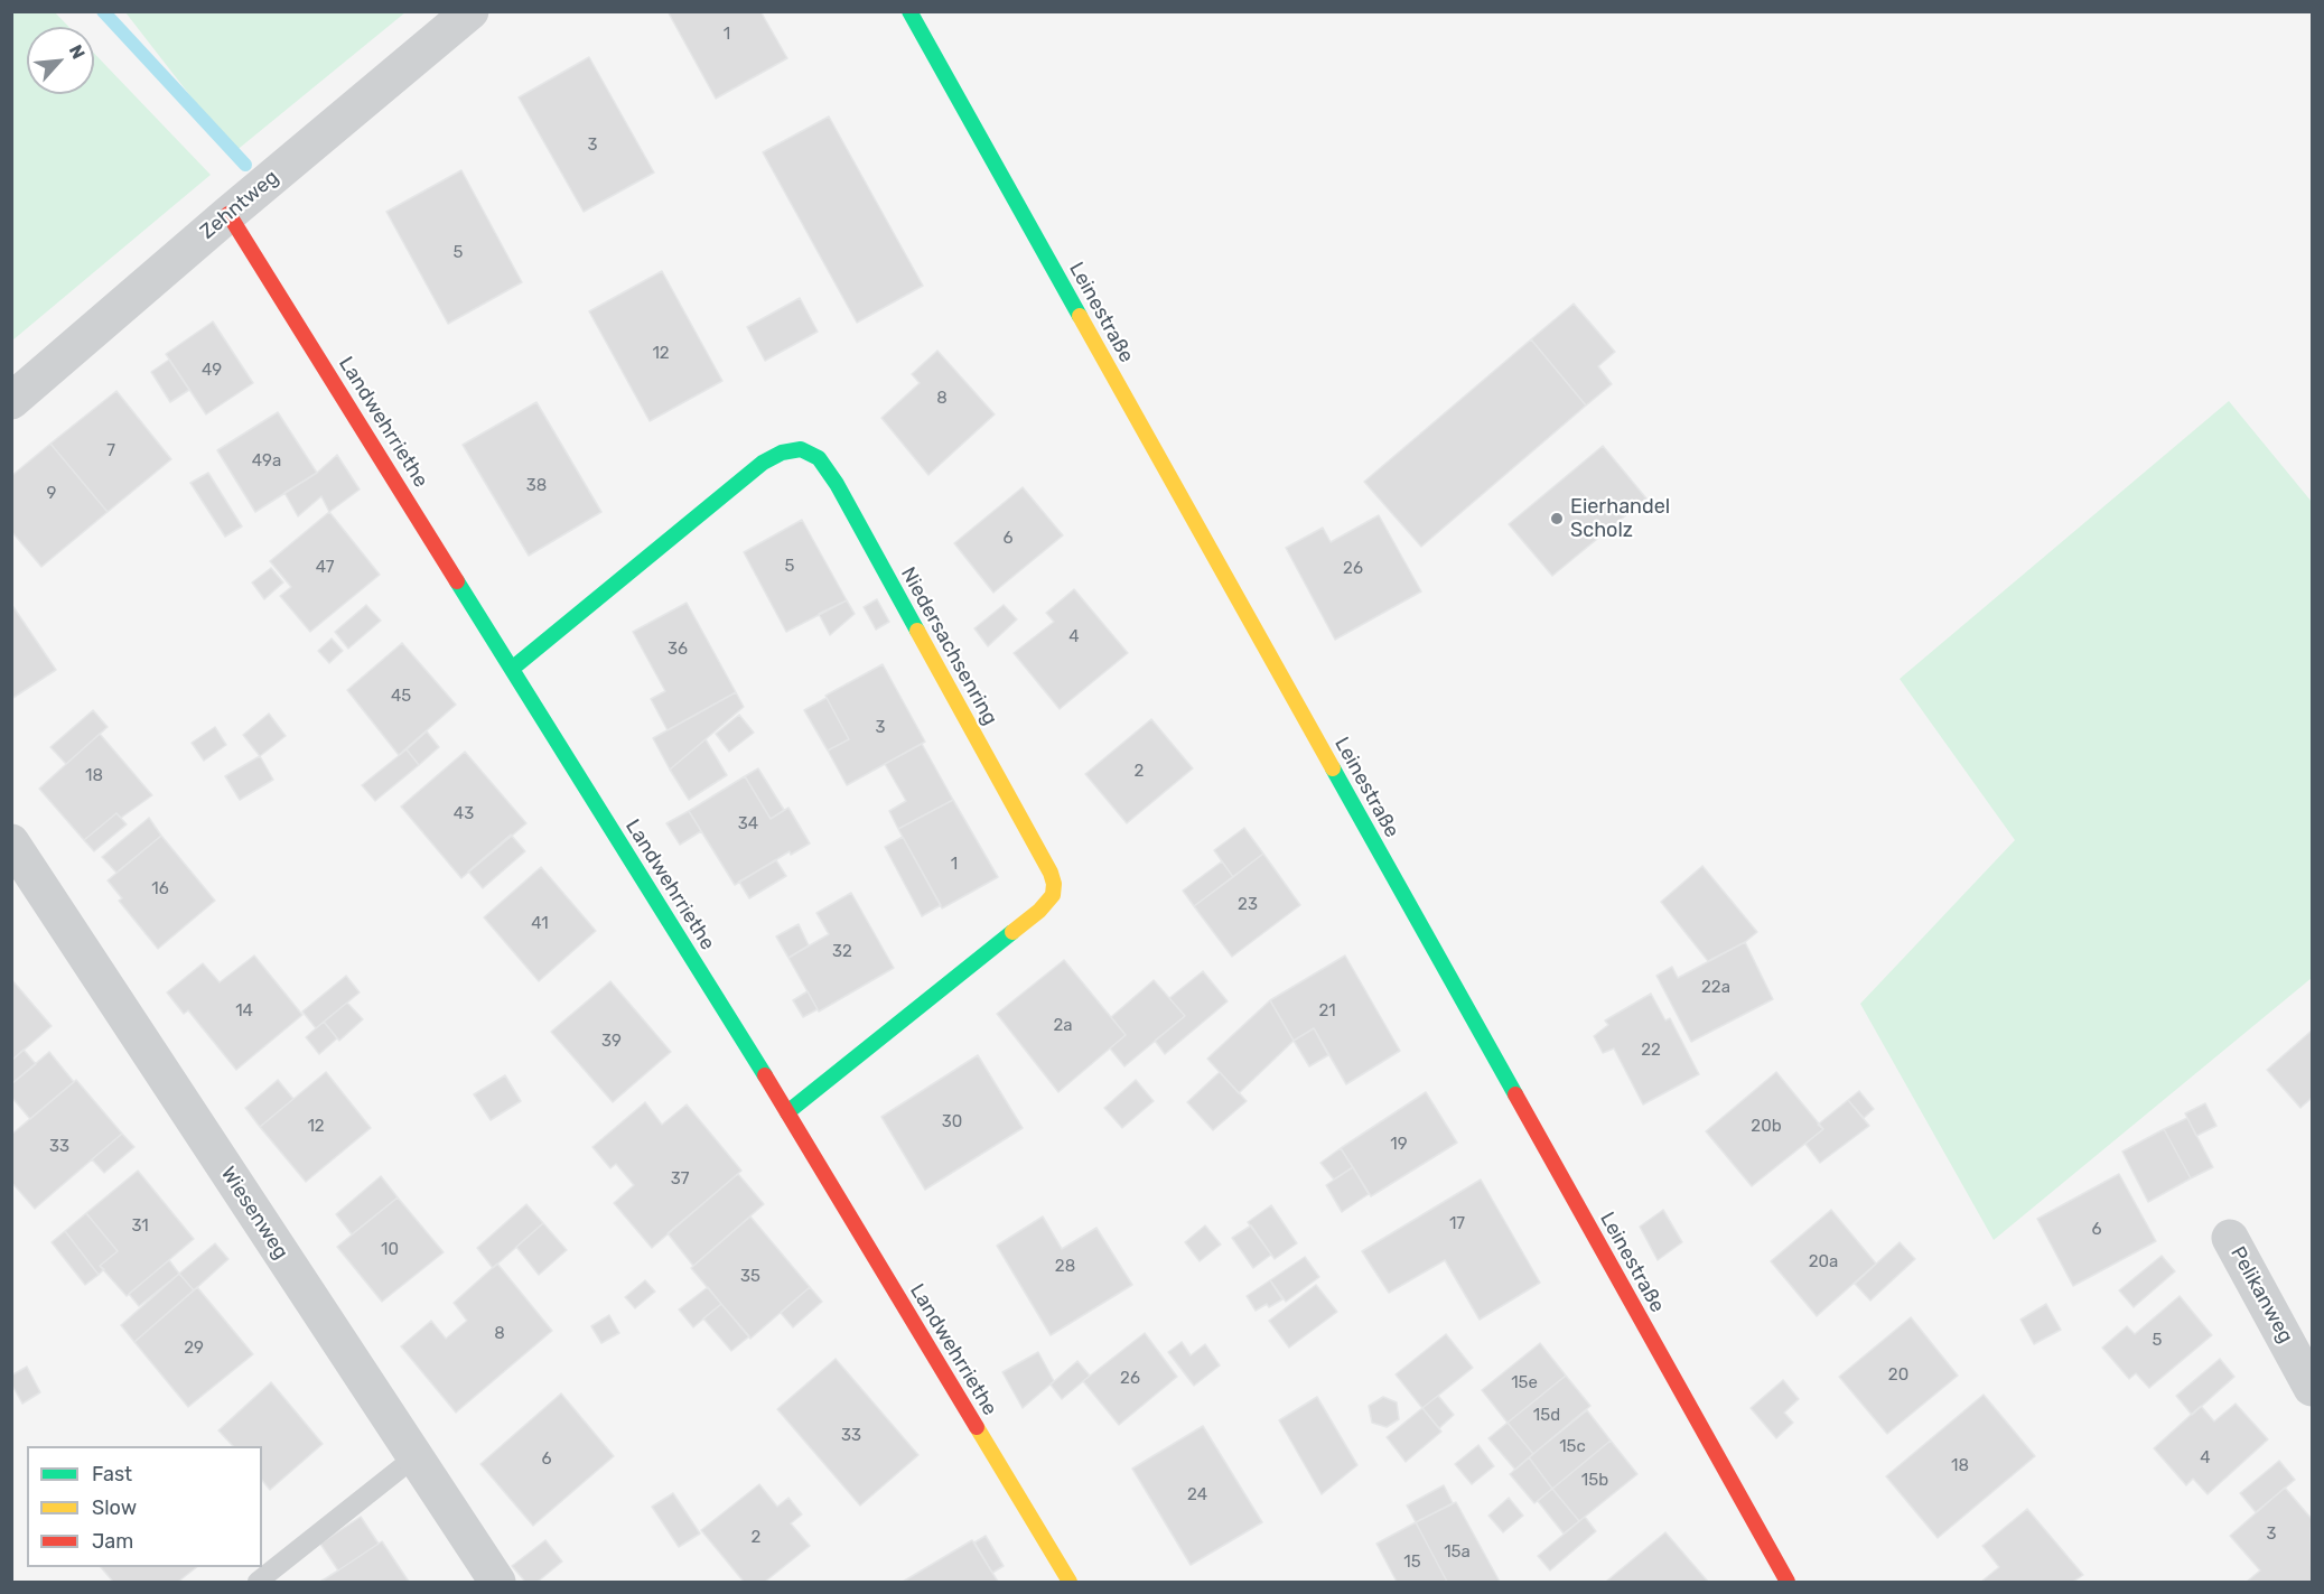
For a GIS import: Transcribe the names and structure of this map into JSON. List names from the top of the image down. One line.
{"streets":{"street":["Zehntweg","Leinestraße","Landwehrriethe","Niedersachsenring","Wiesenweg","Pelikanweg"]},"crossings":[["Zehntweg","Landwehrriethe"],["Landwehrriethe","Niedersachsenring"]],"places":["Eierhandel Scholz"],"house_numbers":["1","3","5","12","49","8","7","49a","38","9","6","5","47","26","4","36","45","3","2","18","43","34","1","16","23","41","32","22a","14","21","2a","39","22","30","12","20b","19","33","37","17","31","6","10","20a","28","35","8","5","29","20","26","15e","15d","33","15c","4","6","18","15b","24","3","2","15a","15"],"legend":["Fast","Slow","Jam"],"north":"top right"}
